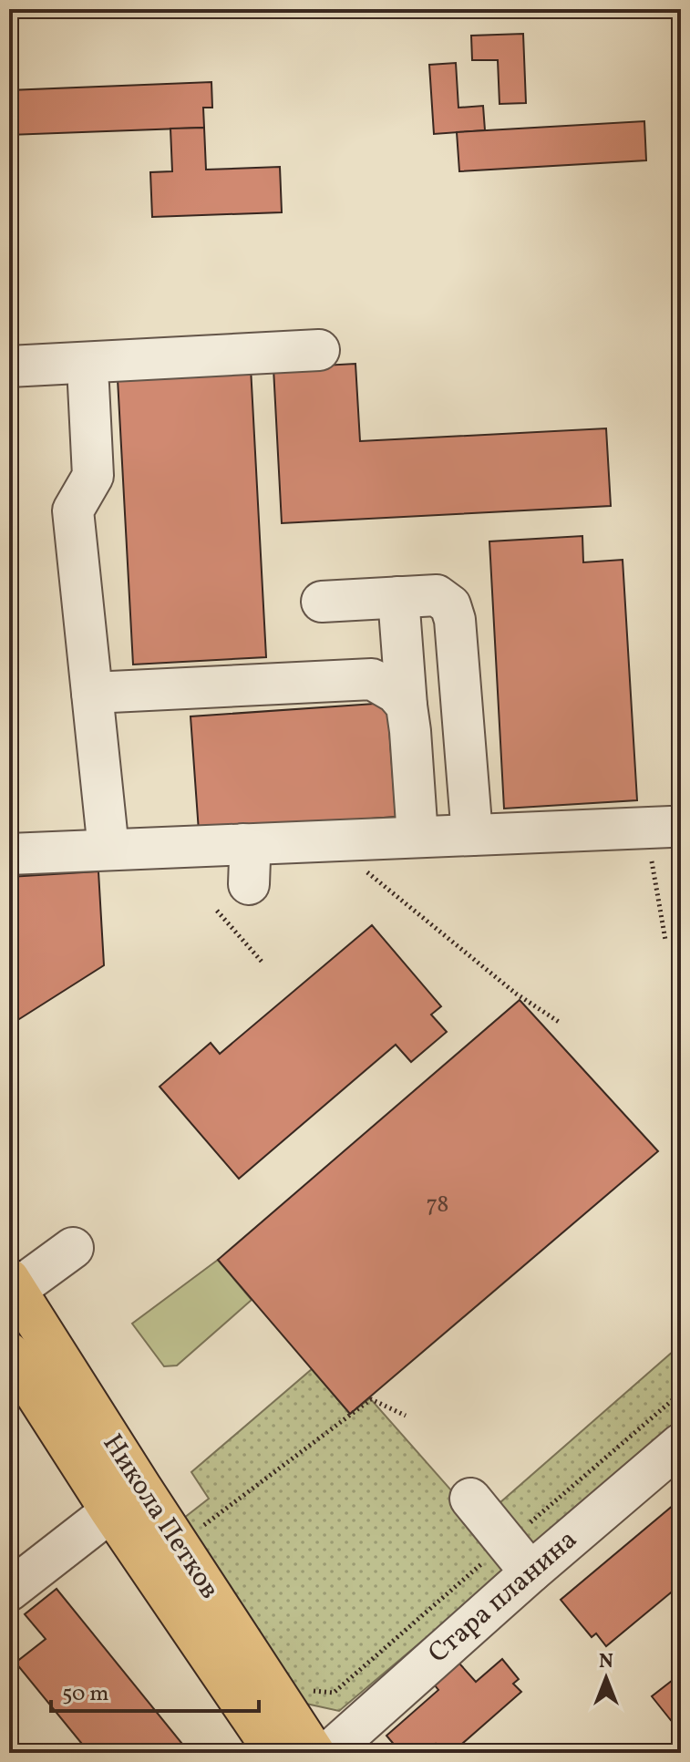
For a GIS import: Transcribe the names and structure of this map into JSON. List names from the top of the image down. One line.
{"streets":{"main road":["Никола Петков"],"street":["Стара планина"]},"house_numbers":["78"],"scale_bar":"50 m","north":"top"}
